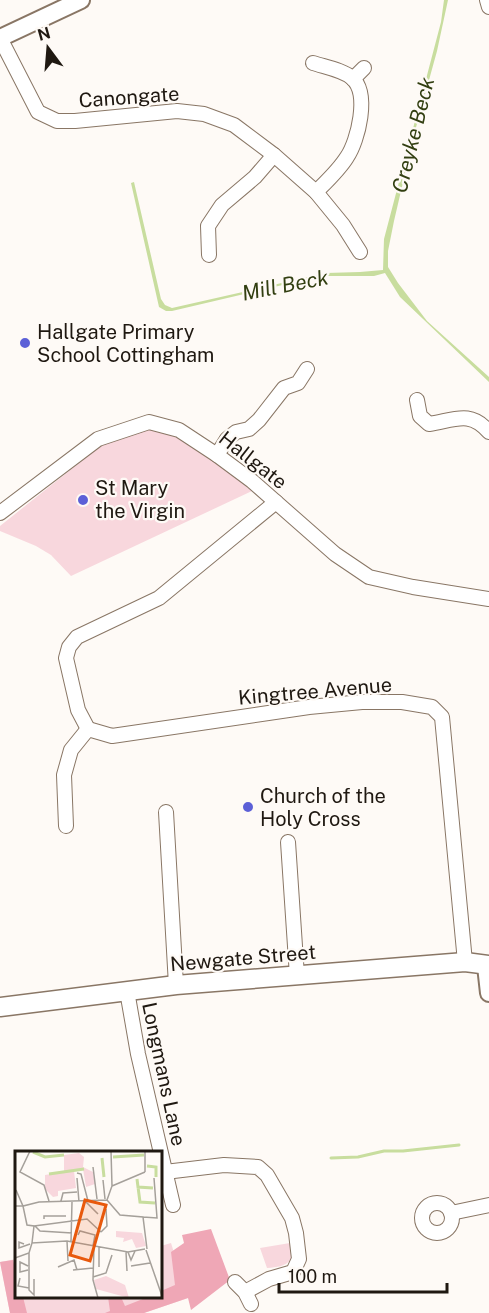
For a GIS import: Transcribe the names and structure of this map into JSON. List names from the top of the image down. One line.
{"streets":{"main road":["Newgate Street"],"street":["Canongate","Hallgate","Kingtree Avenue","Longmans Lane"]},"crossings":[["Kingtree Avenue","Newgate Street"],["Newgate Street","Longmans Lane"]],"water":["Creyke Beck","Mill Beck"],"places":["Hallgate Primary School Cottingham","St Mary the Virgin","Church of the Holy Cross"],"scale_bar":"100 m","north":"top"}
